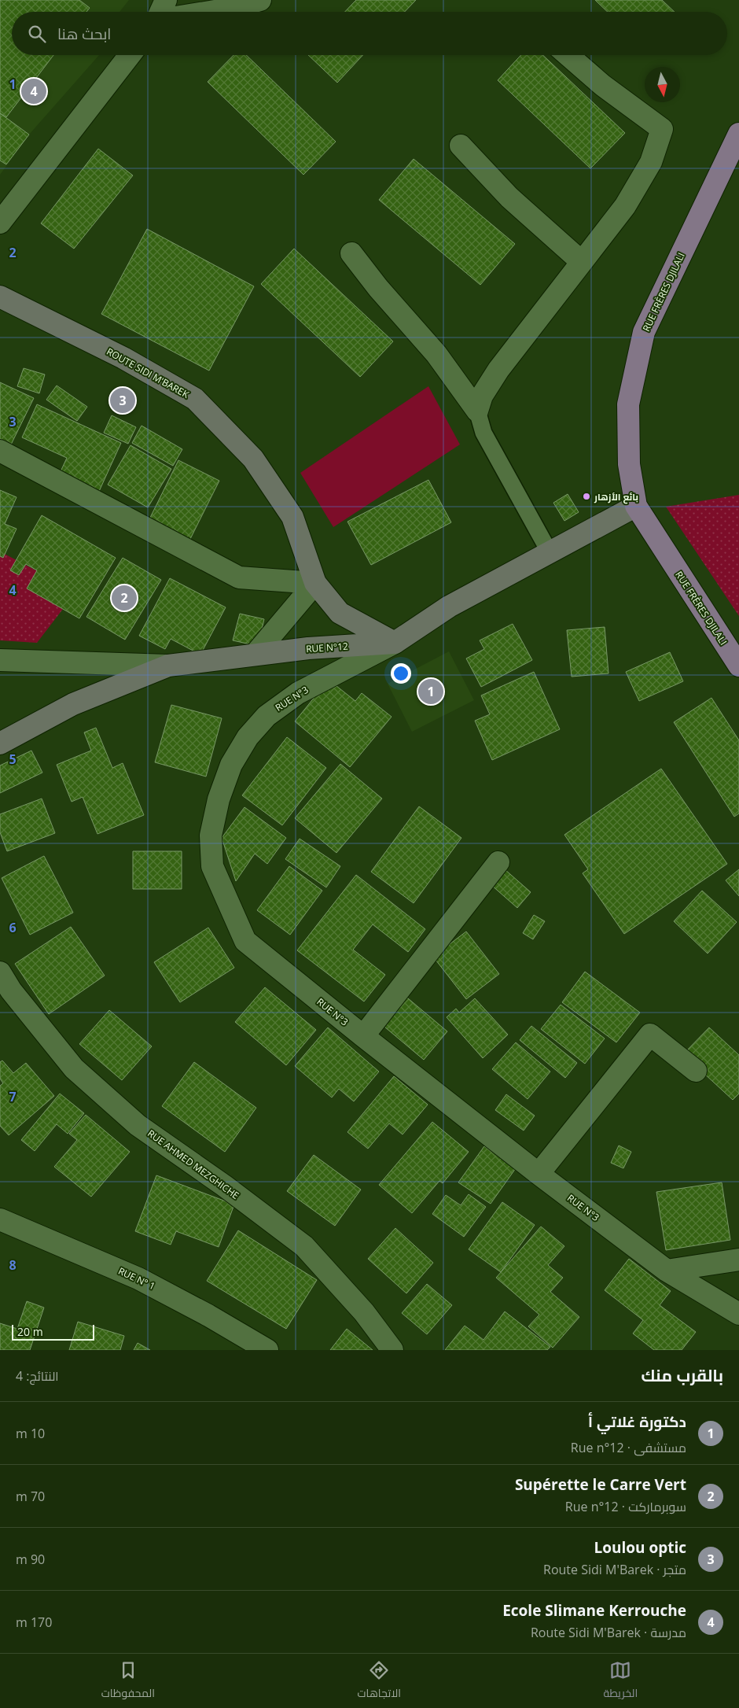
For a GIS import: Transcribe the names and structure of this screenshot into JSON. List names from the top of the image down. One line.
{"streets":{"main road":["RUE FRÈRES DJILALI","ROUTE SIDI M'BAREK","RUE N°12"],"street":["RUE N°3","RUE AHMED MEZGHICHE","RUE N° 1"]},"crossings":[["ROUTE SIDI M'BAREK","RUE N°12"],["ROUTE SIDI M'BAREK","RUE N°3"],["RUE N°12","RUE N°3"]],"places":["بائع الأزهار"],"scale_bar":"20 m","north":"bottom","page":{"search":"ابحث هنا","pins":["4","3","2","1"],"scale":"20 m","heading":["بالقرب منك","النتائج: 4"],"list":[{"mark":"1","name":"دكتورة غلاتي أ","note":"مستشفى · Rue n°12","value":"10 m"},{"mark":"2","name":"Supérette le Carre Vert","note":"سوبرماركت · Rue n°12","value":"70 m"},{"mark":"3","name":"Loulou optic","note":"متجر · Route Sidi M'Barek","value":"90 m"},{"mark":"4","name":"Ecole Slimane Kerrouche","note":"مدرسة · Route Sidi M'Barek","value":"170 m"}],"nav":["الخريطة","الاتجاهات","المحفوظات"]},"grid":{"rows":["1","2","3","4","5","6","7","8"]}}
